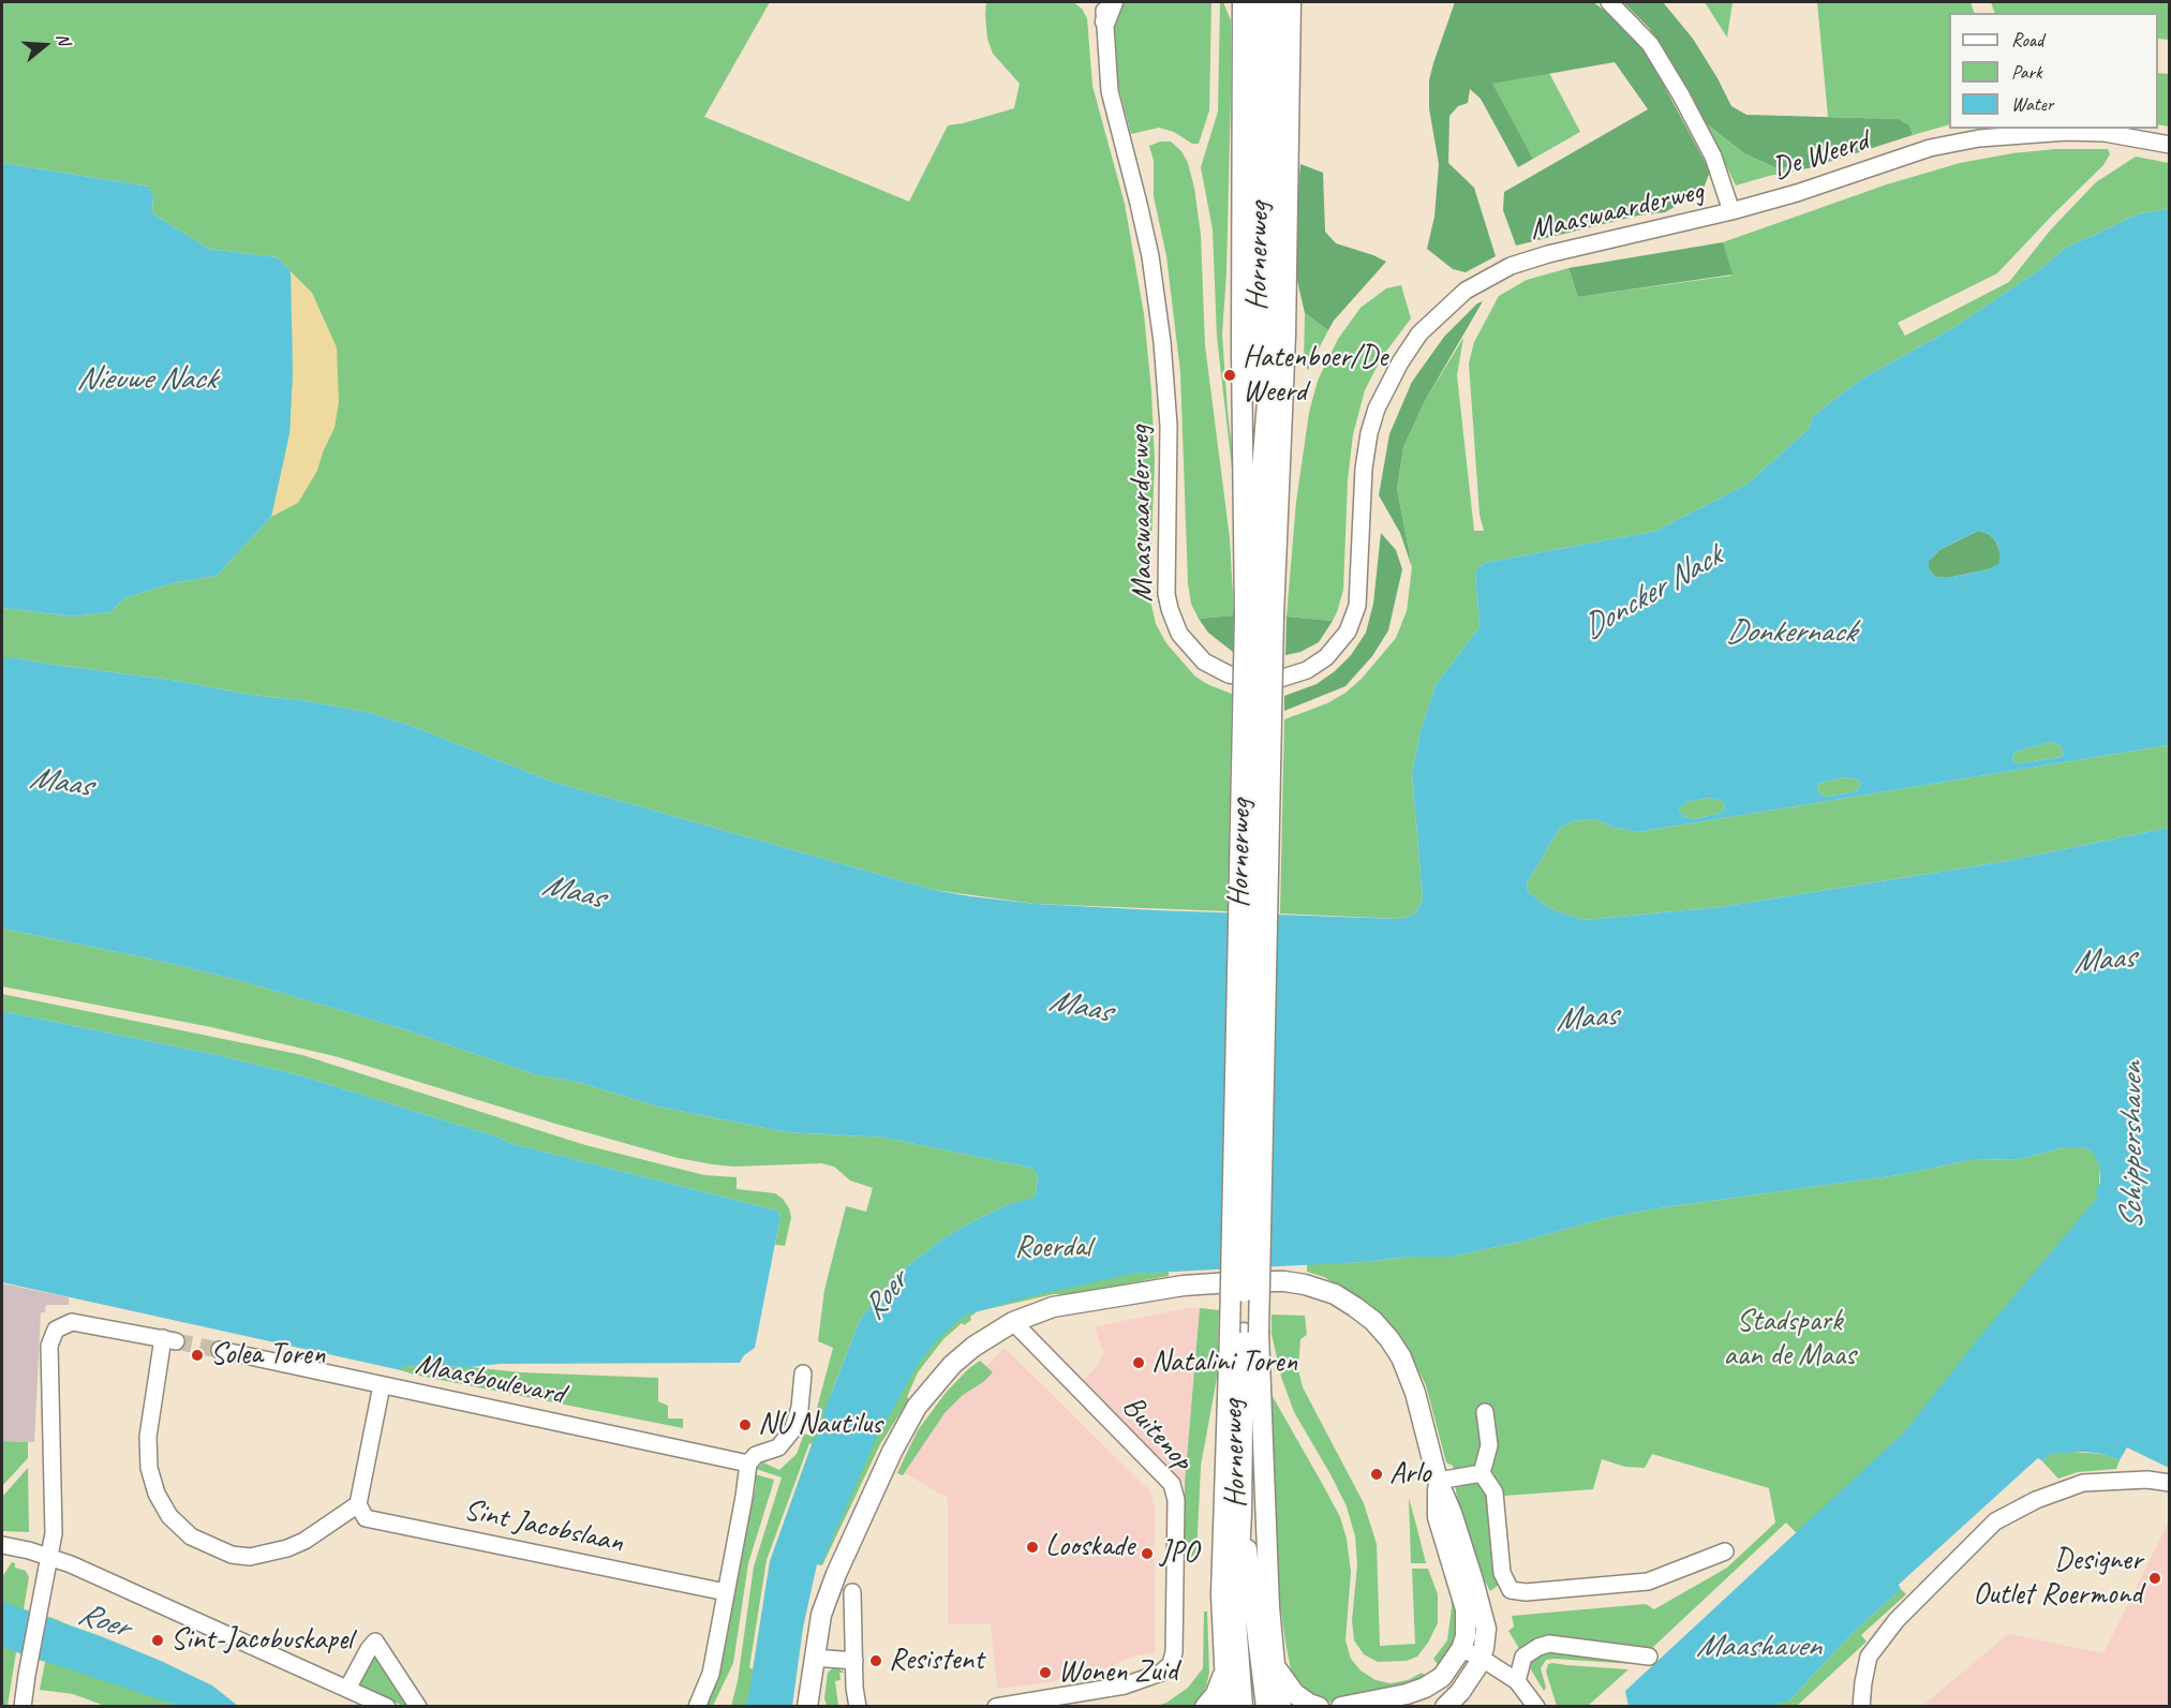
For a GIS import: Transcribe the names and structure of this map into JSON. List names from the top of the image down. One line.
{"streets":{"main road":["Hornerweg"],"street":["De Weerd","Maaswaarderweg","Maasboulevard","Buitenop","Sint Jacobslaan"]},"crossings":[["De Weerd","Maaswaarderweg"]],"water":["Nieuwe Nack","Doncker Nack","Donkernack","Maas","Schippershaven","Roer","Maashaven"],"parks":["Roerdal","Stadspark aan de Maas"],"places":["Hatenboer/De Weerd","Solea Toren","Natalini Toren","NU Nautilus","Arlo","Looskade","JPO","Designer Outlet Roermond","Sint-Jacobuskapel","Resistent","Wonen Zuid"],"legend":["Road","Park","Water"],"north":"right"}
